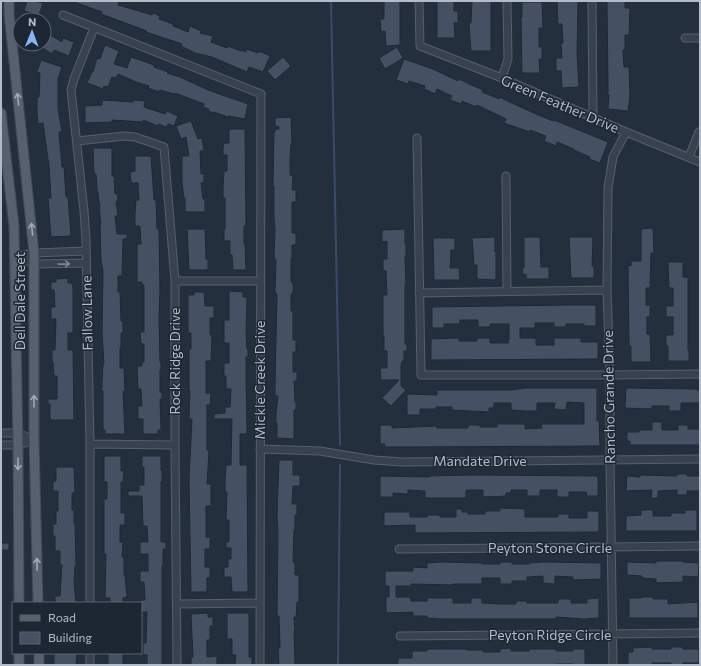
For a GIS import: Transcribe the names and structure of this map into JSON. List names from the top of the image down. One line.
{"streets":{"main road":["Dell Dale Street"],"street":["Green Feather Drive","Fallow Lane","Rock Ridge Drive","Mickle Creek Drive","Rancho Grande Drive","Mandate Drive","Peyton Stone Circle","Peyton Ridge Circle"]},"crossings":[["Green Feather Drive","Rancho Grande Drive"],["Fallow Lane","Rock Ridge Drive"],["Fallow Lane","Mickle Creek Drive"],["Mickle Creek Drive","Mandate Drive"],["Rancho Grande Drive","Mandate Drive"],["Rancho Grande Drive","Peyton Stone Circle"],["Rancho Grande Drive","Peyton Ridge Circle"]],"legend":["Road","Building"],"north":"top"}
